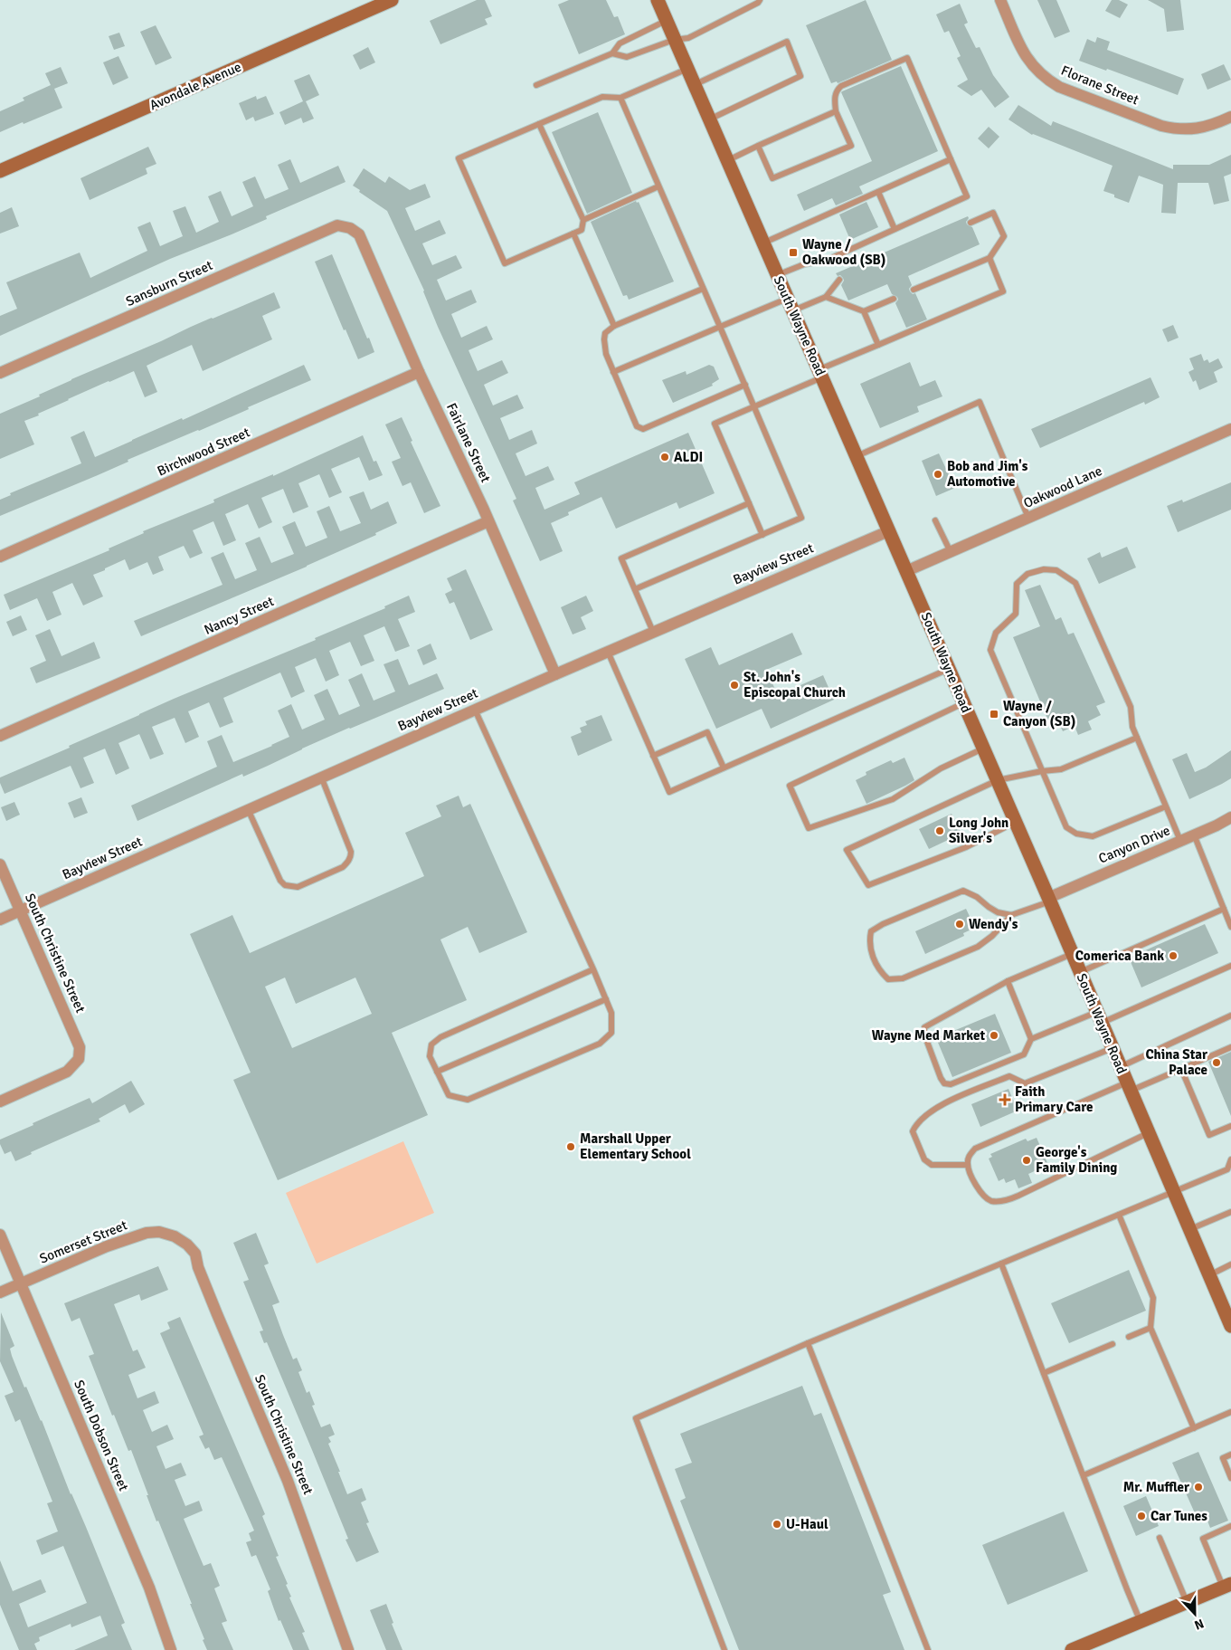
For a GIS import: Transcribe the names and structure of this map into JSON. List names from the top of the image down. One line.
{"streets":{"main road":["Avondale Avenue","South Wayne Road"],"street":["Florane Street","Sansburn Street","Fairlane Street","Birchwood Street","Oakwood Lane","Bayview Street","Nancy Street","Canyon Drive","South Christine Street","Somerset Street","South Dobson Street"]},"crossings":[["Sansburn Street","Fairlane Street"],["South Wayne Road","Oakwood Lane"],["South Wayne Road","Bayview Street"],["South Wayne Road","Canyon Drive"],["Fairlane Street","Birchwood Street"],["Fairlane Street","Bayview Street"],["Fairlane Street","Nancy Street"],["Bayview Street","South Christine Street"],["South Christine Street","Somerset Street"],["Somerset Street","South Dobson Street"]],"places":{"transit":["Wayne / Oakwood (SB)","Wayne / Canyon (SB)"],"other":["ALDI","Bob and Jim's Automotive","St. John's Episcopal Church","Long John Silver's","Wendy's","Comerica Bank","Wayne Med Market","China Star Palace","Marshall Upper Elementary School","George's Family Dining","Mr. Muffler","Car Tunes","U-Haul"],"health":["Faith Primary Care"]},"north":"bottom"}
